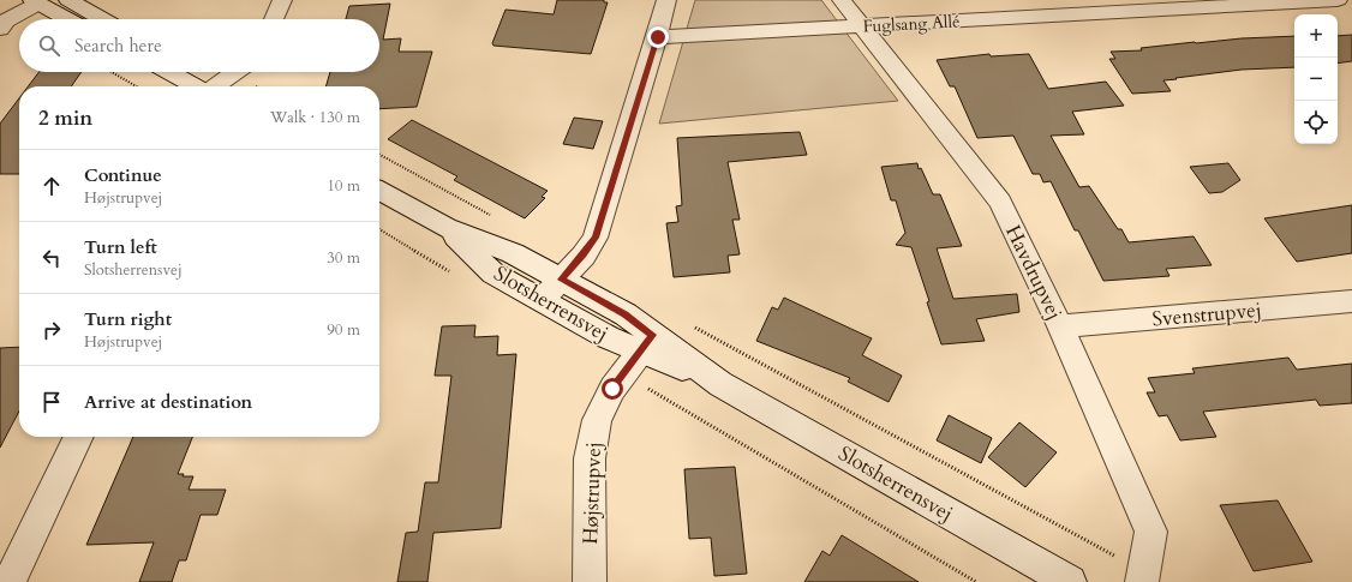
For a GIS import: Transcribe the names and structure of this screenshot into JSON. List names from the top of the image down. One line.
{"streets":{"street":["Fuglsang Allé","Havdrupvej","Slotsherrensvej","Svenstrupvej","Højstrupvej"]},"crossings":[["Fuglsang Allé","Havdrupvej"],["Havdrupvej","Svenstrupvej"],["Slotsherrensvej","Højstrupvej"]],"page":{"map_buttons":["+","−"],"search":"Search here","heading":["2 min","Walk · 130 m"],"list":[["Continue","Højstrupvej","10 m"],["Turn left","Slotsherrensvej","30 m"],["Turn right","Højstrupvej","90 m"],"Arrive at destination"]}}
